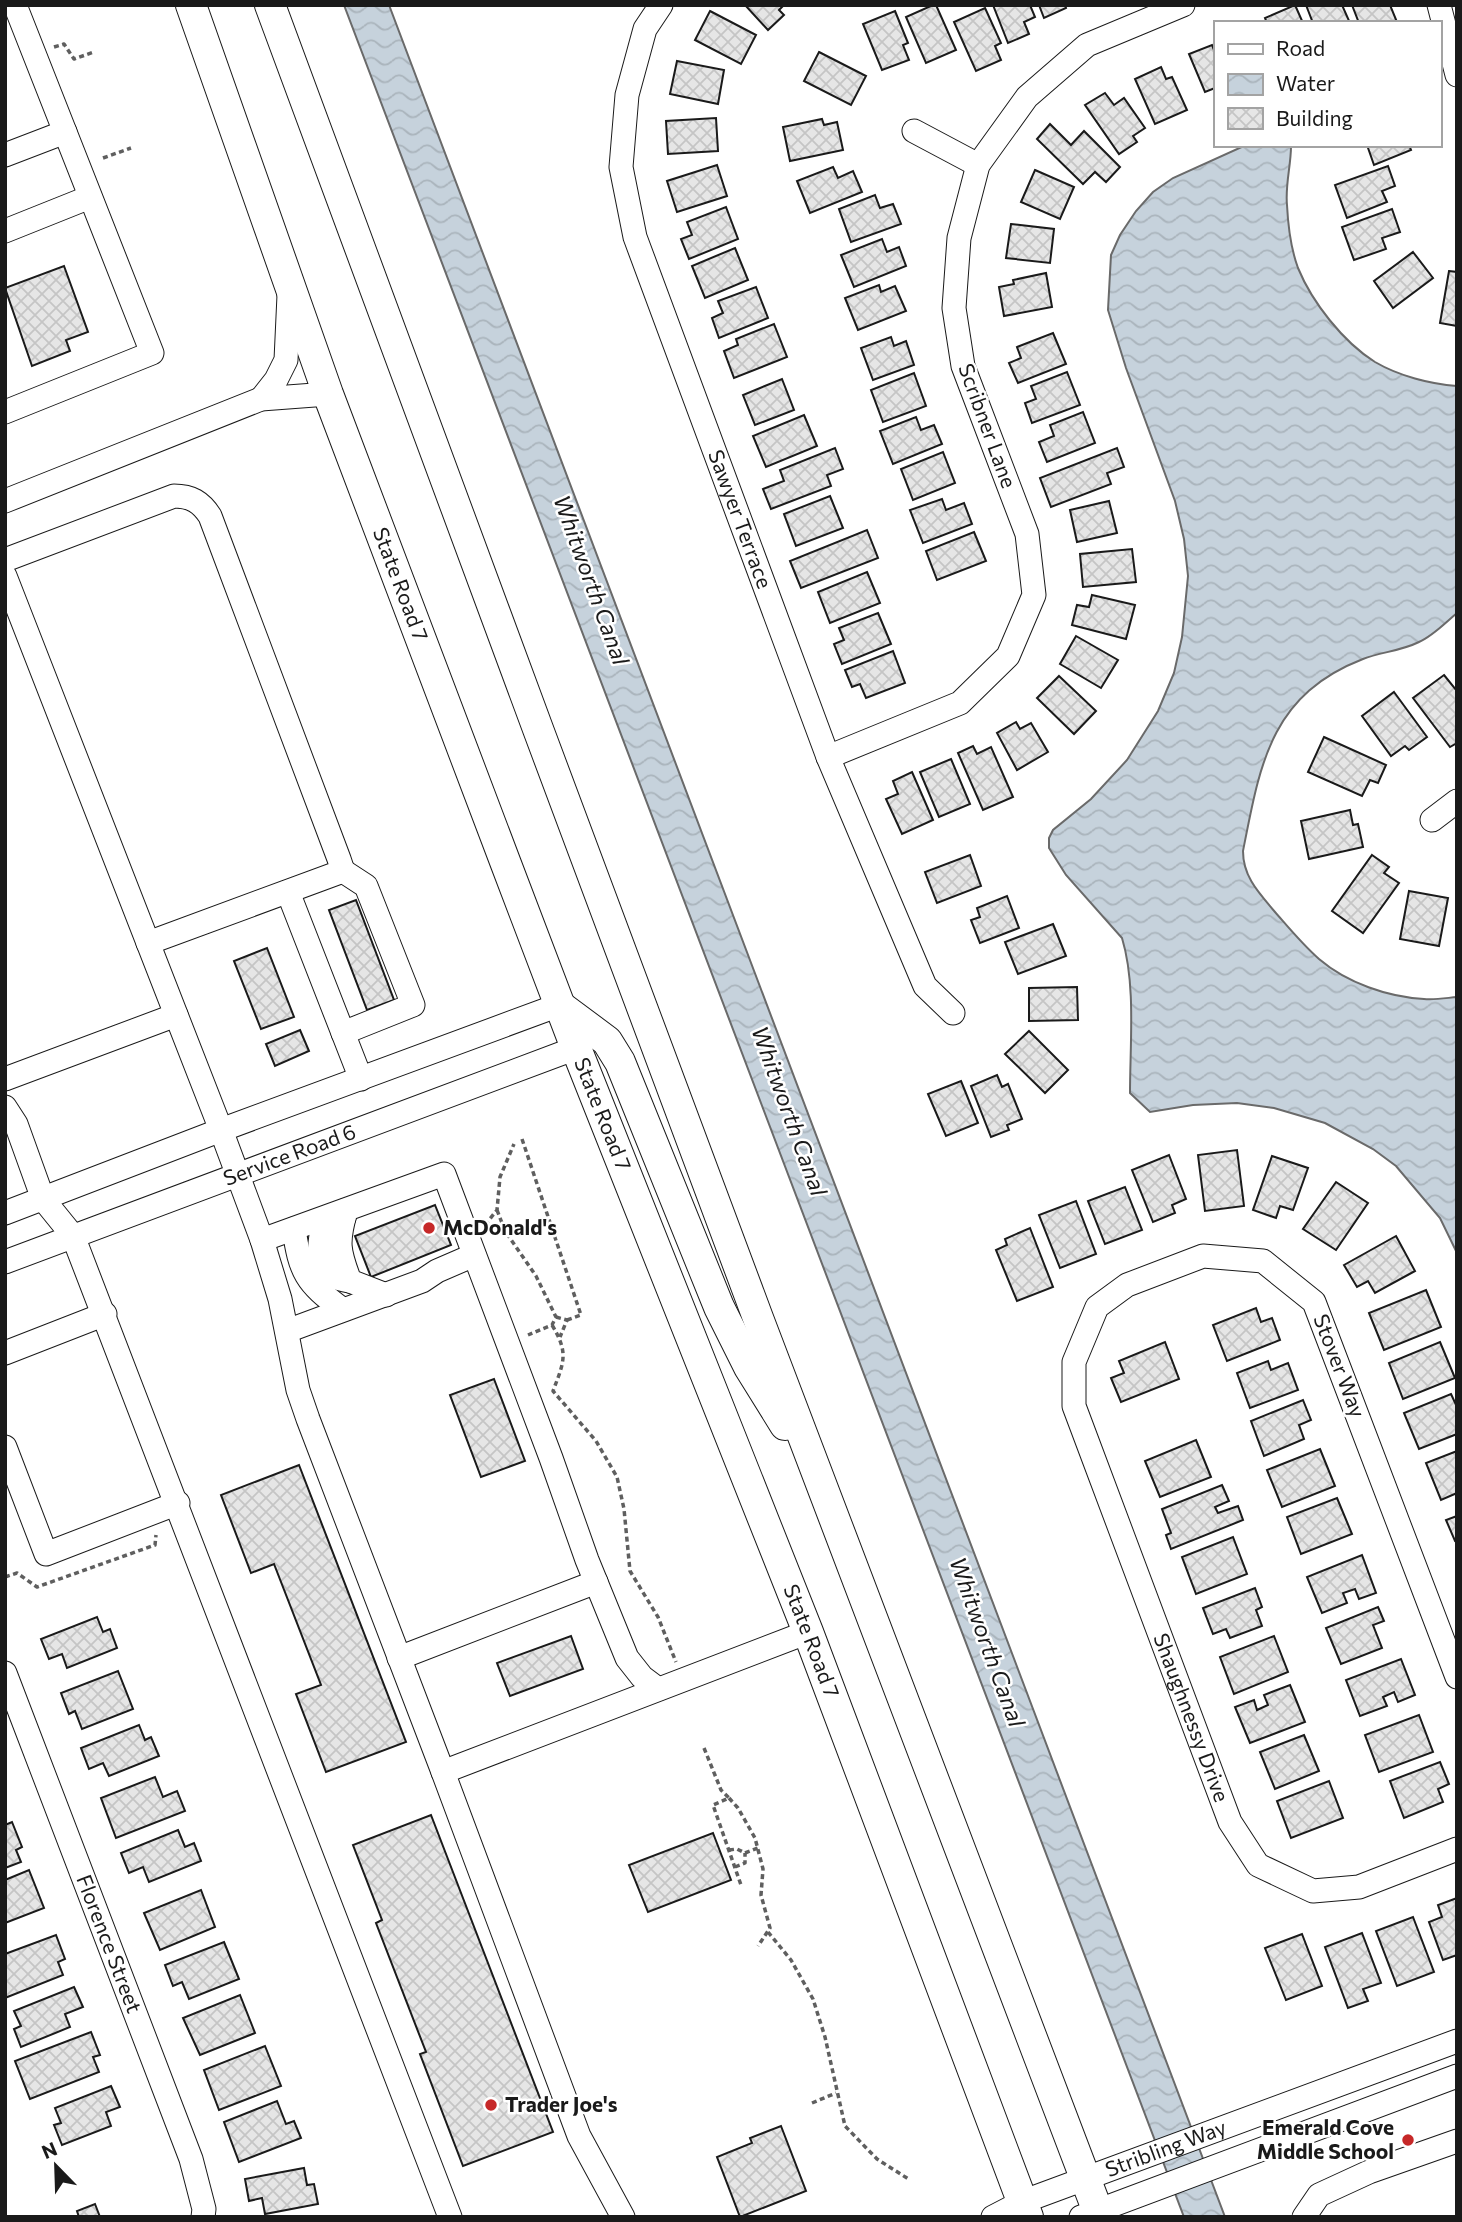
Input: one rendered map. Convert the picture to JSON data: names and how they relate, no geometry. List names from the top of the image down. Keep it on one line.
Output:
{"streets":{"main road":["State Road 7"],"street":["Scribner Lane","Sawyer Terrace","Service Road 6","Stover Way","Shaughnessy Drive","Florence Street","Stribling Way"]},"crossings":[["Scribner Lane","Sawyer Terrace"],["State Road 7","Service Road 6"],["State Road 7","Stribling Way"],["Stover Way","Shaughnessy Drive"]],"water":["Whitworth Canal"],"places":["McDonald's","Trader Joe's","Emerald Cove Middle School"],"legend":["Road","Water","Building"],"north":"top left"}
